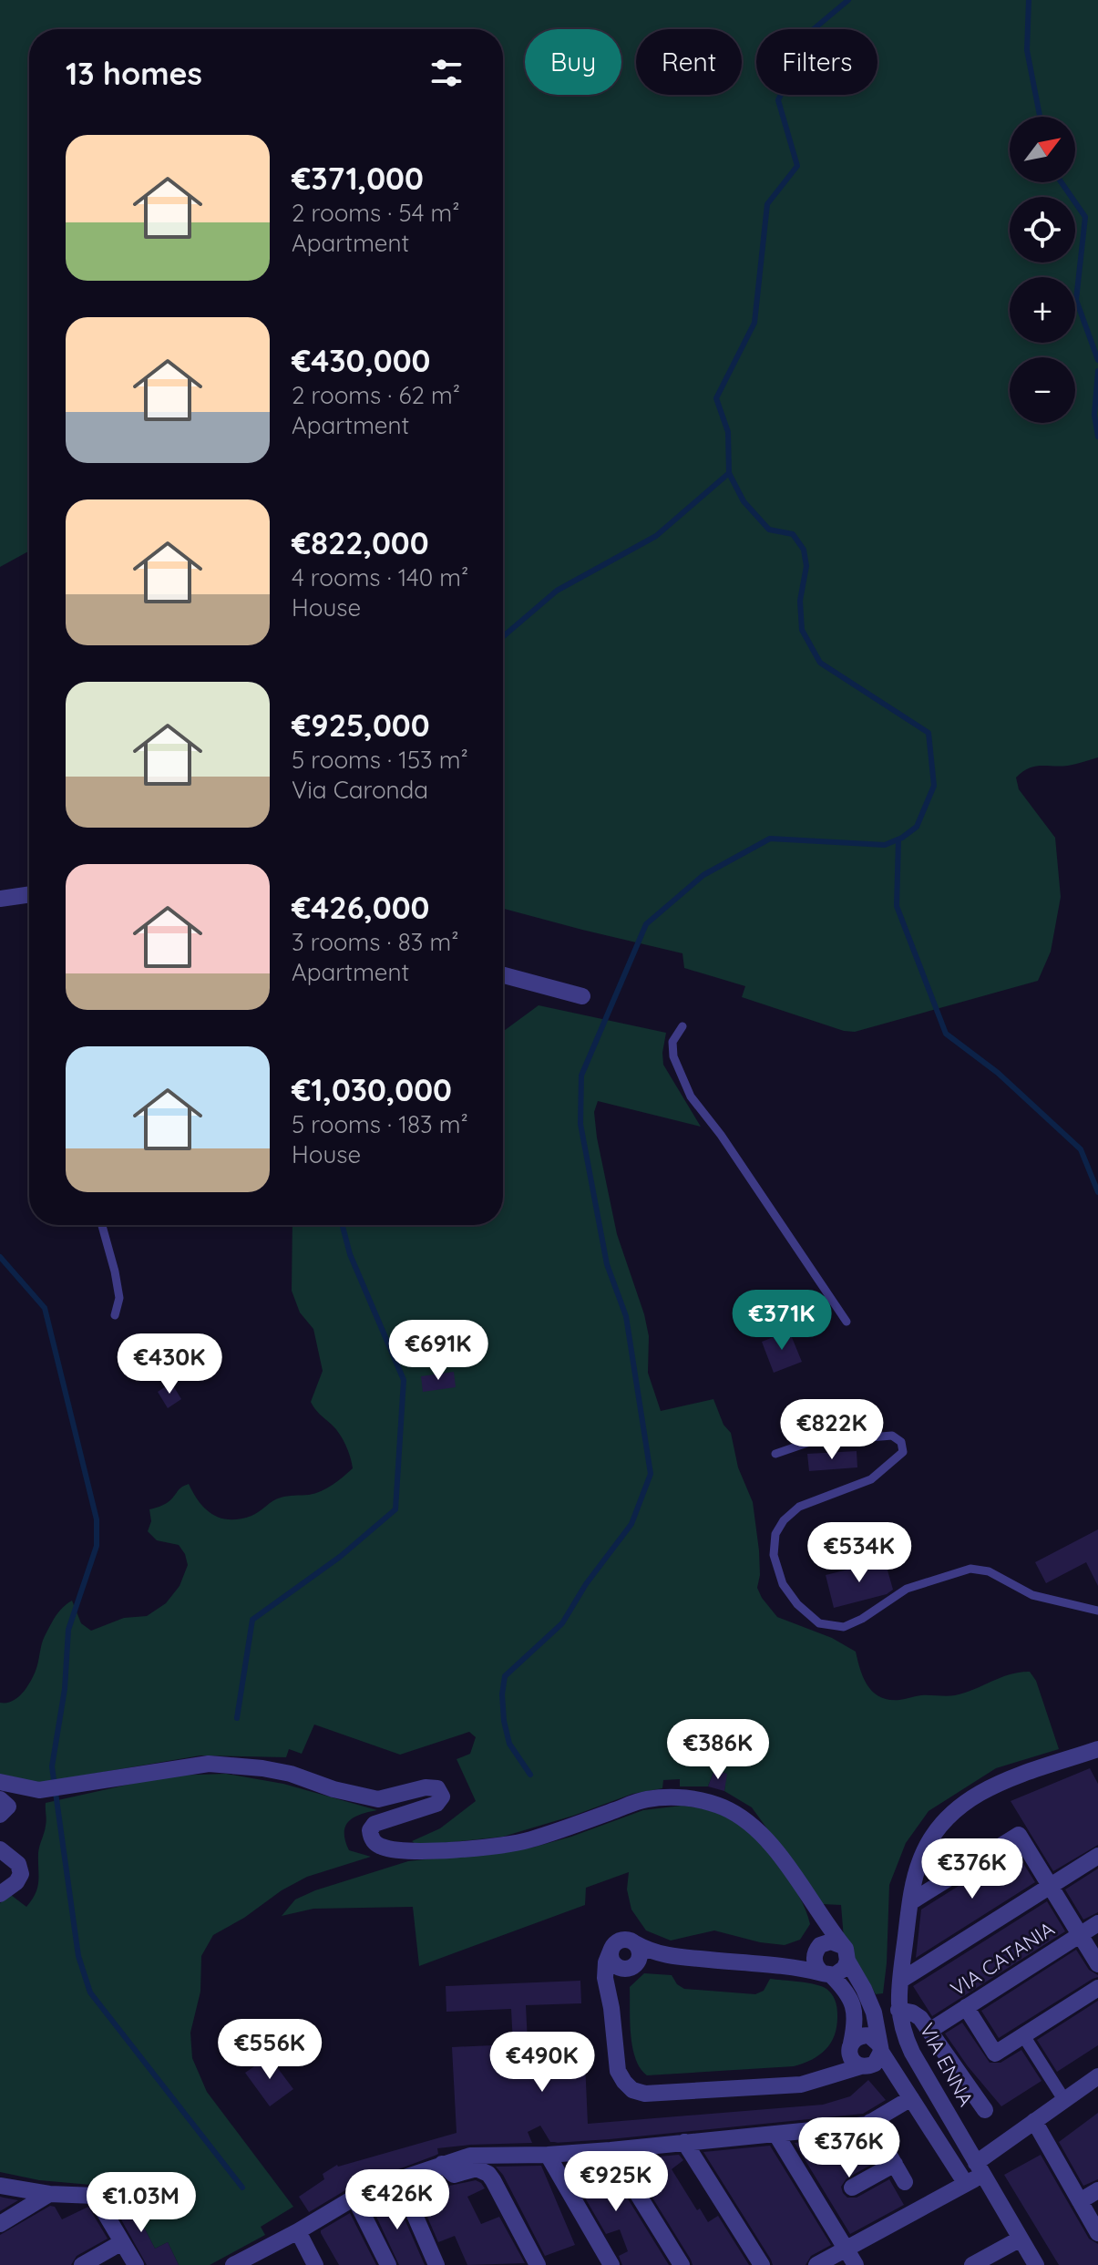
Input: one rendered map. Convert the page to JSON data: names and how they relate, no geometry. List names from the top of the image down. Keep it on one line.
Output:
{"streets":{"street":["VIA CATANIA","VIA ENNA"]},"north":"top right","page":{"chip":["Buy","Rent","Filters"],"heading":"13 homes","map_buttons":["+","−"],"list":[{"name":"€371,000","note":"2 rooms · 54 m² · Apartment"},{"name":"€430,000","note":"2 rooms · 62 m² · Apartment"},{"name":"€822,000","note":"4 rooms · 140 m² · House"},{"name":"€925,000","note":"5 rooms · 153 m² · Via Caronda"},{"name":"€426,000","note":"3 rooms · 83 m² · Apartment"},{"name":"€1,030,000","note":"5 rooms · 183 m² · House"}],"price":["€371K","€691K","€430K","€822K","€534K","€386K","€376K","€556K","€490K","€376K","€925K","€426K","€1.03M"]}}
